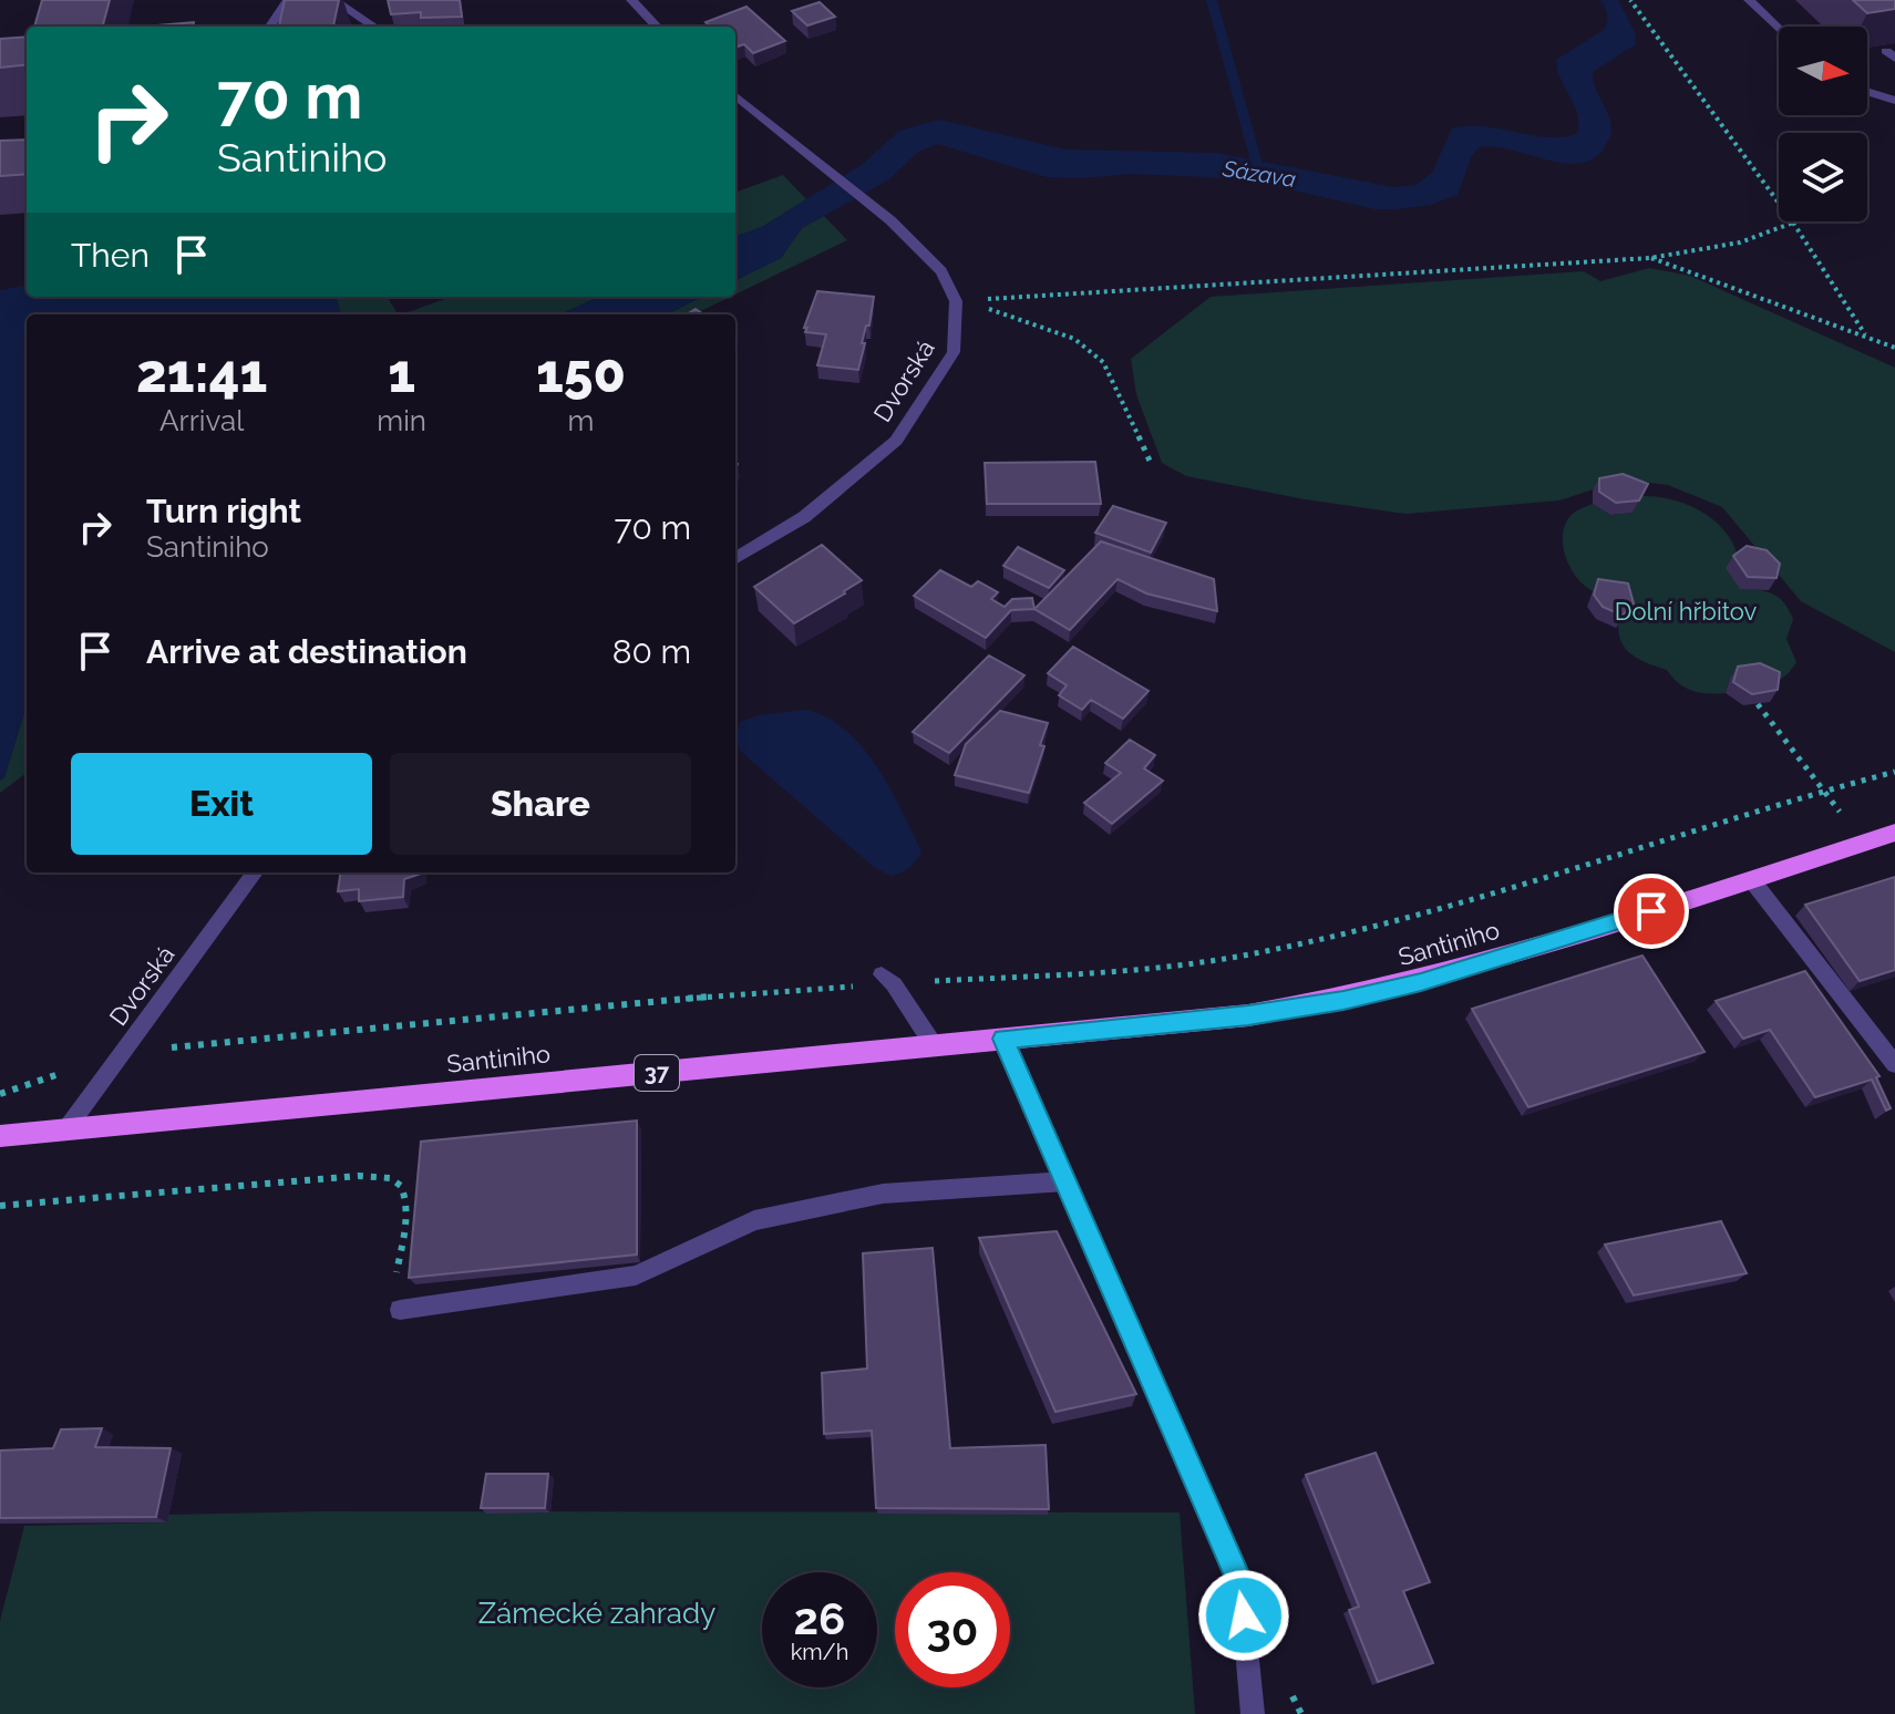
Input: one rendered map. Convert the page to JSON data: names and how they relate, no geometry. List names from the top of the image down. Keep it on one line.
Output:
{"streets":{"main road":["Santiniho","37"],"street":["Dvorská"]},"crossings":[["Dvorská","Santiniho"]],"water":["Sázava"],"parks":["Dolní hřbitov","Zámecké zahrady"],"north":"right","page":{"turn":["70 m","Santiniho"],"then":"Then","eta":["21:41","Arrival","1","min","150","m"],"list":[{"name":"Turn right","note":"Santiniho","value":"70 m"},{"name":"Arrive at destination","value":"80 m"}],"buttons":["Exit","Share"],"speed":"26 km/h","limit":"30"}}
